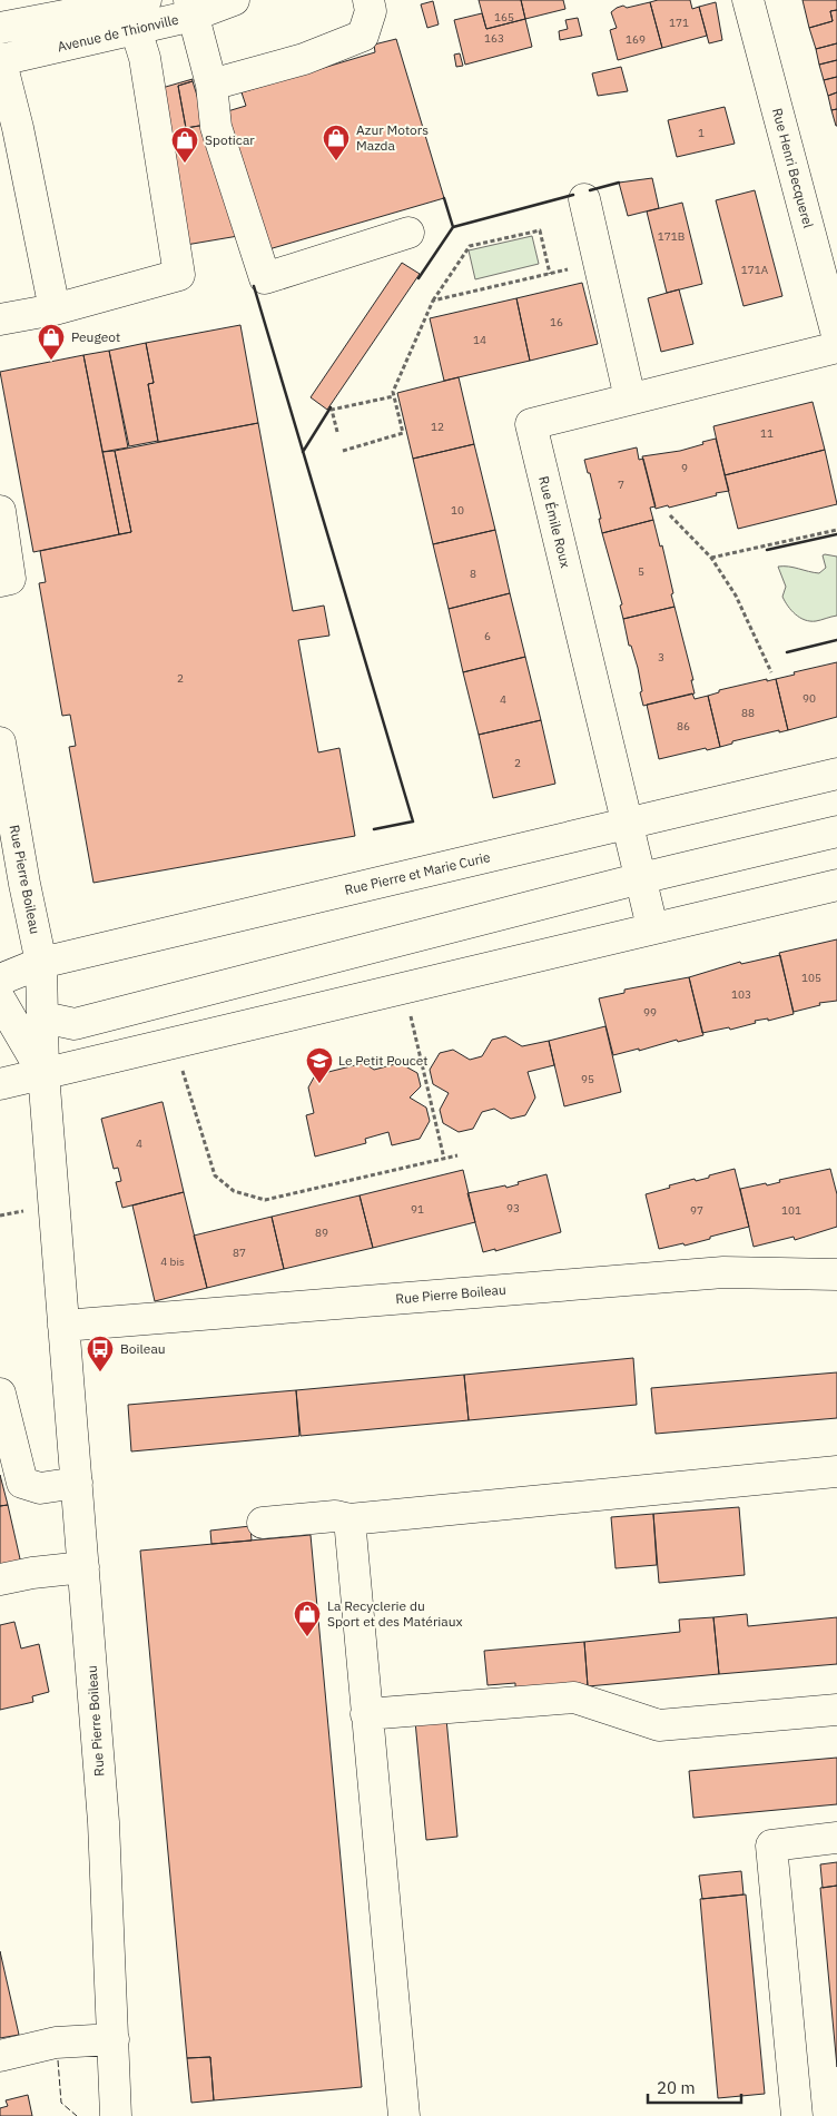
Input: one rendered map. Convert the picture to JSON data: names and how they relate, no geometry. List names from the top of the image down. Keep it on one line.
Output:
{"streets":{"street":["Avenue de Thionville","Rue Henri Becquerel","Rue Émile Roux","Rue Pierre et Marie Curie","Rue Pierre Boileau"]},"crossings":[["Rue Émile Roux","Rue Pierre et Marie Curie"],["Rue Pierre et Marie Curie","Rue Pierre Boileau"]],"places":{"shop":["Azur Motors Mazda","Spoticar","Peugeot","La Recyclerie du Sport et des Matériaux"],"school or university":["Le Petit Poucet"],"bus stop":["Boileau"]},"house_numbers":["165","171","163","169","1","171B","171A","16","14","12","11","9","7","10","5","8","6","3","2","90","4","88","86","2","105","103","99","95","4","93","91","97","101","89","87","4 bis"],"scale_bar":"20 m"}
